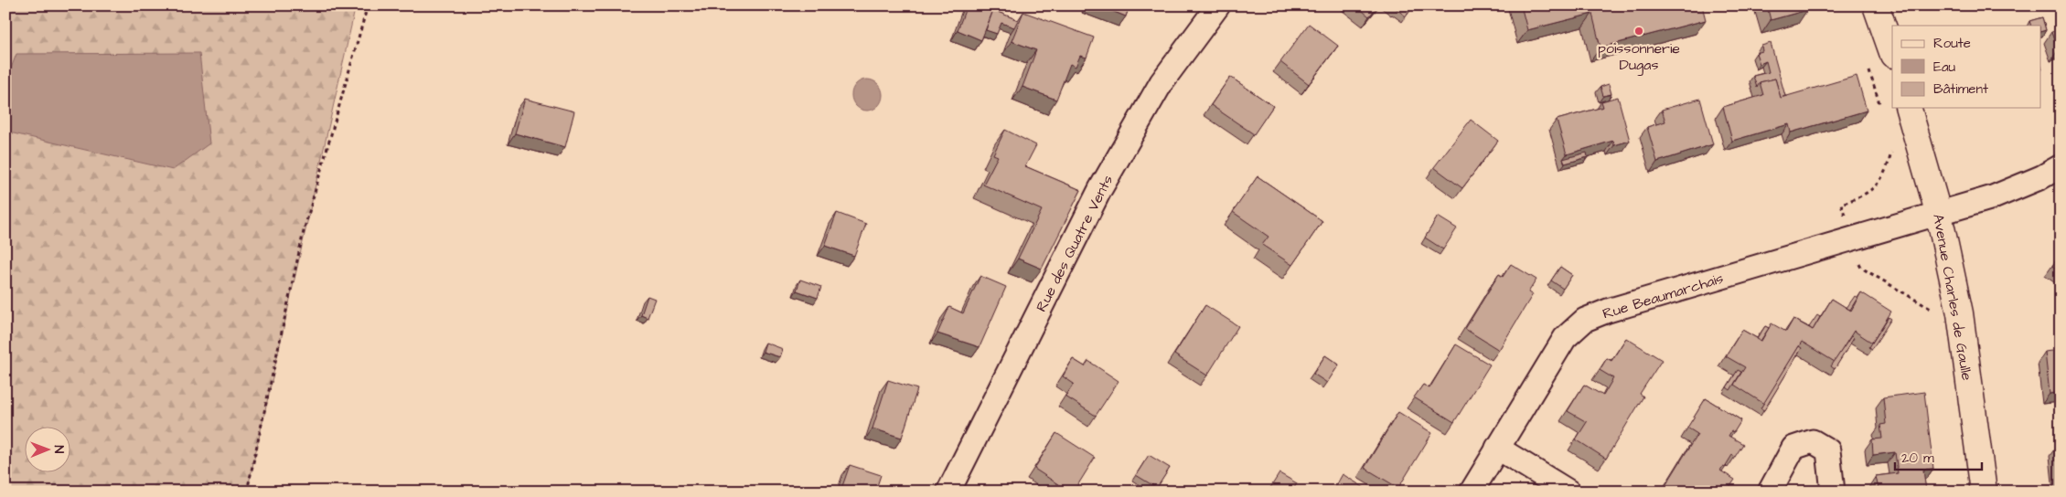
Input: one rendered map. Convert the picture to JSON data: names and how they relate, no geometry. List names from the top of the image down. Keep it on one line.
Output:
{"streets":{"street":["Rue des Quatre Vents","Rue Beaumarchais","Avenue Charles de Gaulle"]},"crossings":[["Rue Beaumarchais","Avenue Charles de Gaulle"]],"places":["poissonnerie Dugas"],"legend":["Route","Eau","Bâtiment"],"scale_bar":"20 m","north":"right"}
